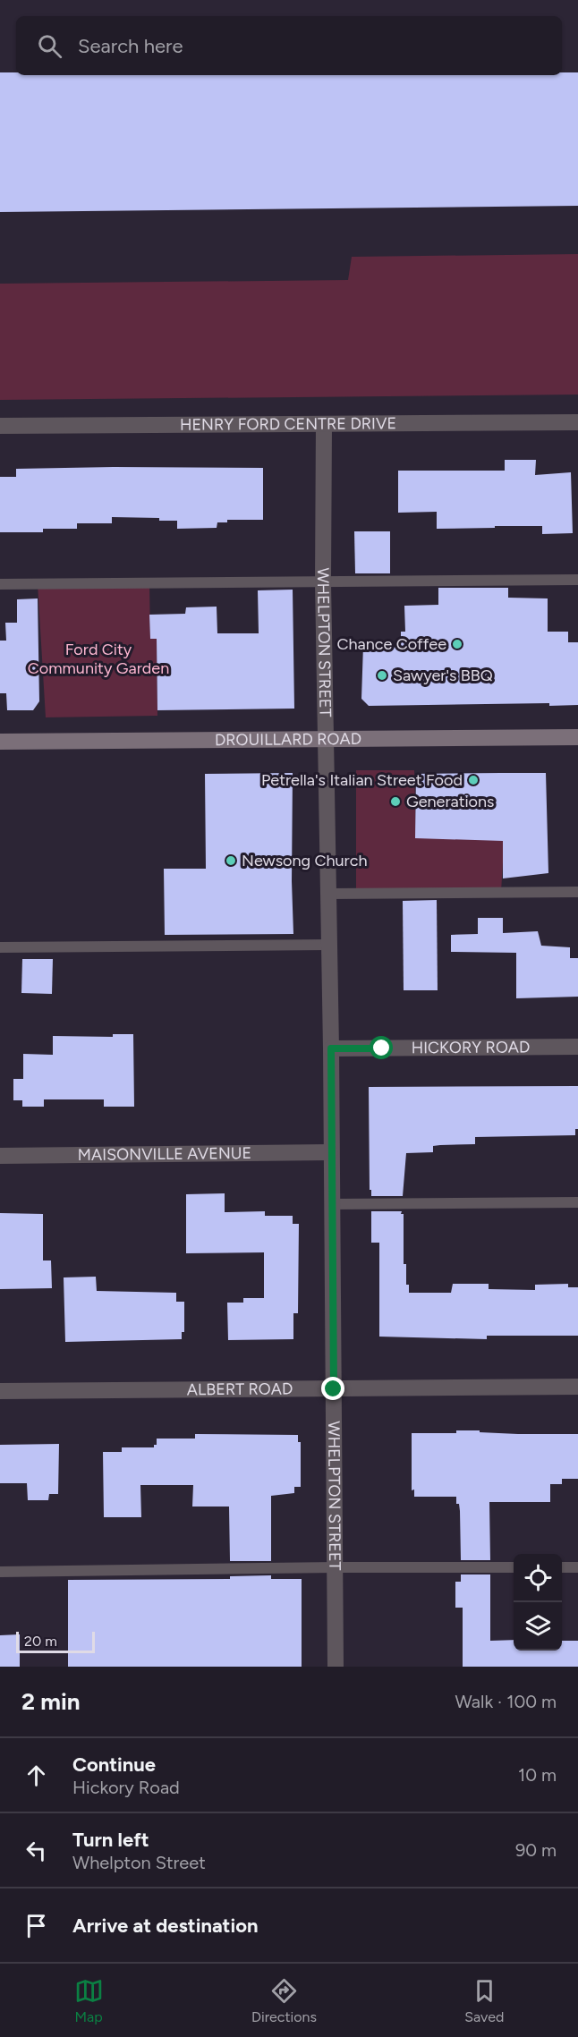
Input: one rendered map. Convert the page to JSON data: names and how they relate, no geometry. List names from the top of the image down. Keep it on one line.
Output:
{"streets":{"street":["HENRY FORD CENTRE DRIVE","WHELPTON STREET","DROUILLARD ROAD","HICKORY ROAD","MAISONVILLE AVENUE","ALBERT ROAD"]},"crossings":[["HENRY FORD CENTRE DRIVE","WHELPTON STREET"],["WHELPTON STREET","DROUILLARD ROAD"],["WHELPTON STREET","HICKORY ROAD"],["WHELPTON STREET","MAISONVILLE AVENUE"],["WHELPTON STREET","ALBERT ROAD"]],"parks":["Ford City Community Garden"],"places":["Chance Coffee","Sawyer's BBQ","Petrella's Italian Street Food","Generations","Newsong Church"],"scale_bar":"20 m","page":{"search":"Search here","scale":"20 m","heading":["2 min","Walk · 100 m"],"list":[["Continue","Hickory Road","10 m"],["Turn left","Whelpton Street","90 m"],"Arrive at destination"],"nav":["Map","Directions","Saved"]}}
